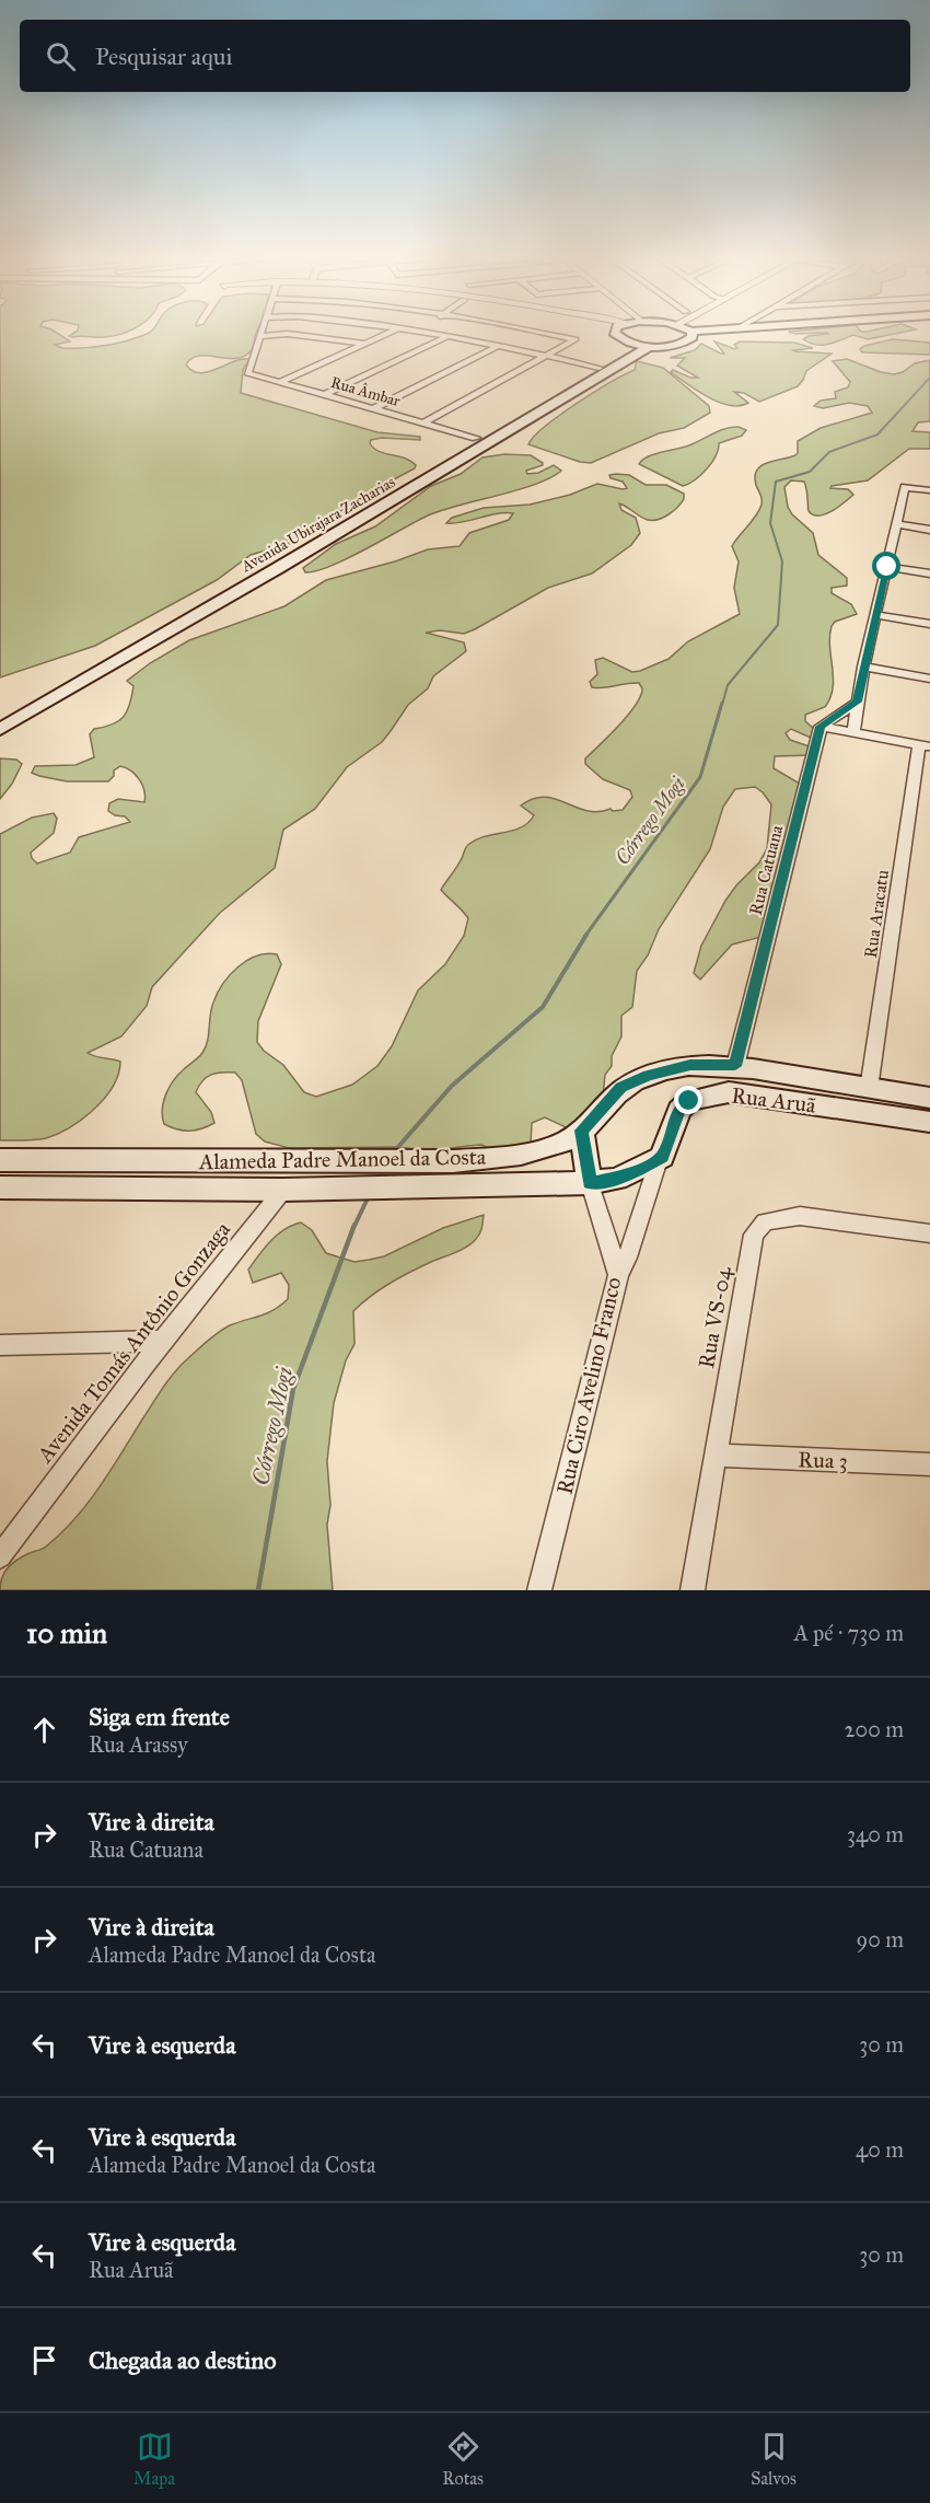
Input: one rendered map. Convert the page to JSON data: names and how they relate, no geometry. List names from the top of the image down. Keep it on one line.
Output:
{"streets":{"main road":["Avenida Ubirajara Zacharias","Rua Aruã","Alameda Padre Manoel da Costa"],"street":["Rua Âmbar","Rua Catuana","Rua Aracatu","Rua VS-04","Avenida Tomás Antônio Gonzaga","Rua Ciro Avelino Franco","Rua 3"]},"crossings":[["Rua Âmbar","Avenida Ubirajara Zacharias"],["Rua Catuana","Rua Aruã"],["Rua Catuana","Alameda Padre Manoel da Costa"],["Rua Aracatu","Rua Aruã"],["Rua Aruã","Alameda Padre Manoel da Costa"],["Rua Aruã","Rua Ciro Avelino Franco"],["Alameda Padre Manoel da Costa","Avenida Tomás Antônio Gonzaga"],["Alameda Padre Manoel da Costa","Rua Ciro Avelino Franco"],["Rua VS-04","Rua 3"]],"water":["Córrego Mogi"],"page":{"search":"Pesquisar aqui","heading":["10 min","A pé · 730 m"],"list":[["Siga em frente","Rua Arassy","200 m"],["Vire à direita","Rua Catuana","340 m"],["Vire à direita","Alameda Padre Manoel da Costa","90 m"],["Vire à esquerda","30 m"],["Vire à esquerda","Alameda Padre Manoel da Costa","40 m"],["Vire à esquerda","Rua Aruã","30 m"],"Chegada ao destino"],"nav":["Mapa","Rotas","Salvos"]}}
